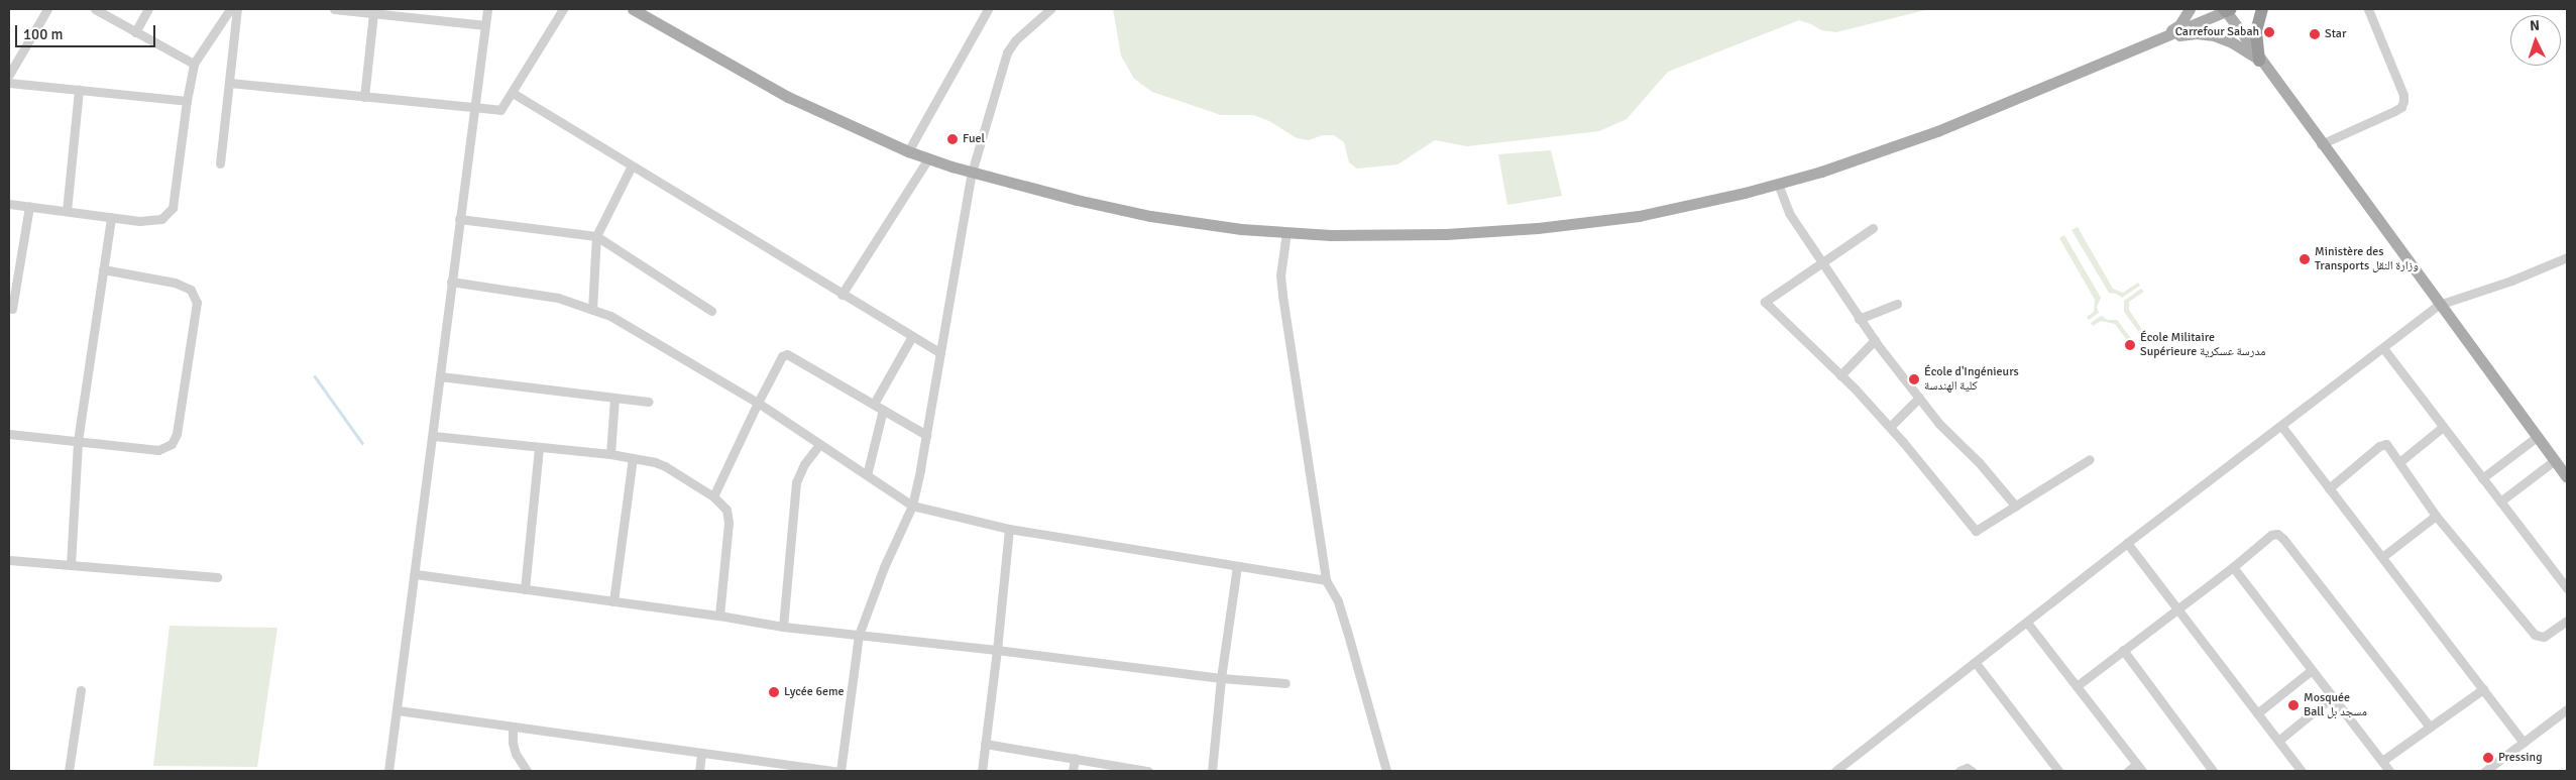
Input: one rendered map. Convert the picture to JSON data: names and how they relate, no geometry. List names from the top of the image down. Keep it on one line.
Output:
{"places":["Carrefour Sabah","Star","Fuel","Ministère des Transports وزارة النقل","École Militaire Supérieure مدرسة عسكرية","École d'Ingénieurs كلية الهندسة","Lycée 6eme","Mosquée Ball مسجد بل","Pressing"],"scale_bar":"100 m","north":"top"}
